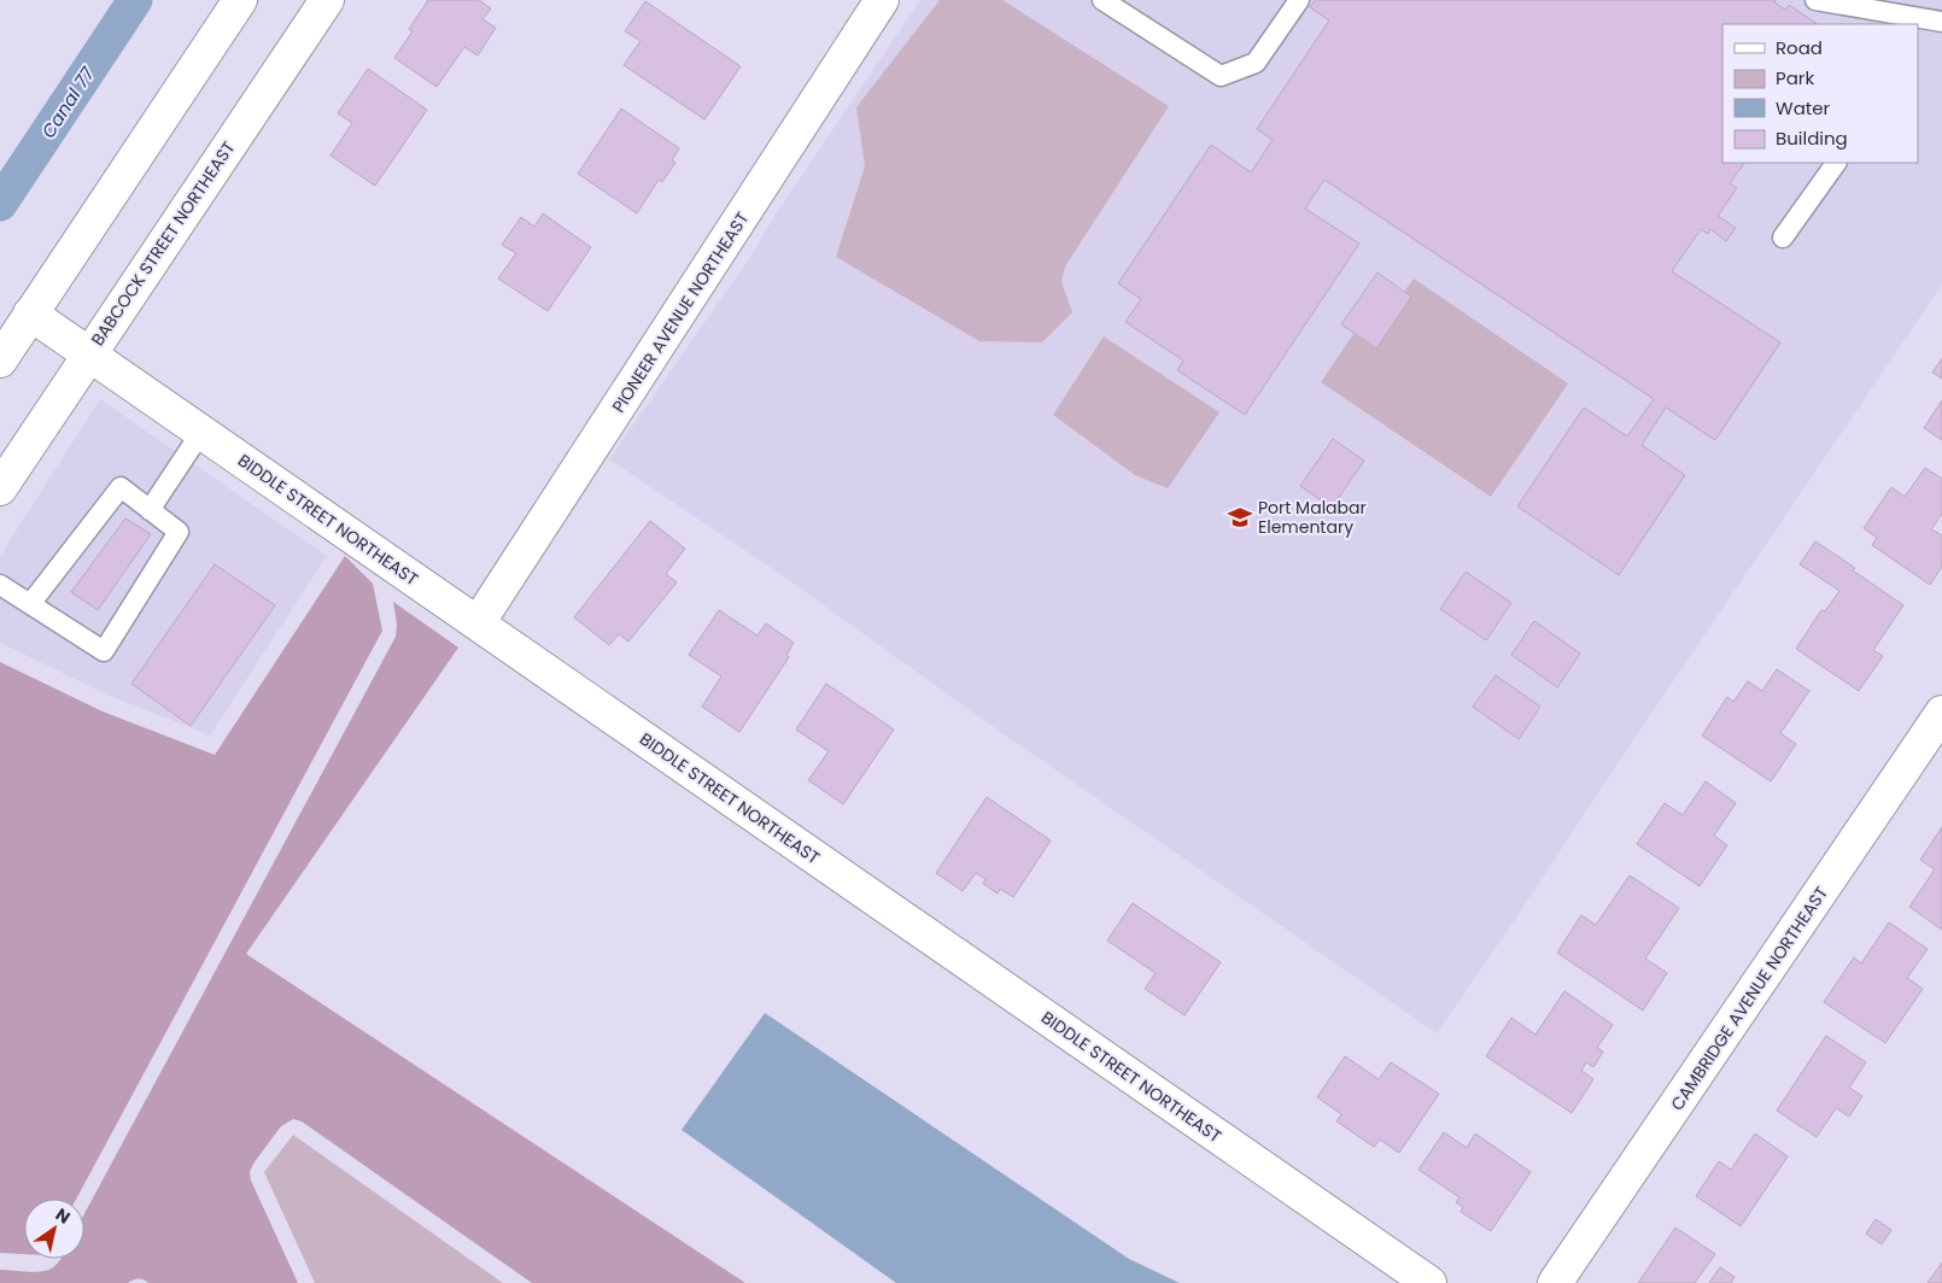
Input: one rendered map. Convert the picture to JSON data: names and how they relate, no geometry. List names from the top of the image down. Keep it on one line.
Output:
{"streets":{"street":["BABCOCK STREET NORTHEAST","PIONEER AVENUE NORTHEAST","BIDDLE STREET NORTHEAST","CAMBRIDGE AVENUE NORTHEAST"]},"crossings":[["BABCOCK STREET NORTHEAST","BIDDLE STREET NORTHEAST"],["PIONEER AVENUE NORTHEAST","BIDDLE STREET NORTHEAST"]],"water":["Canal 77"],"places":{"school or university":["Port Malabar Elementary"]},"legend":["Road","Park","Water","Building"],"north":"top right"}
